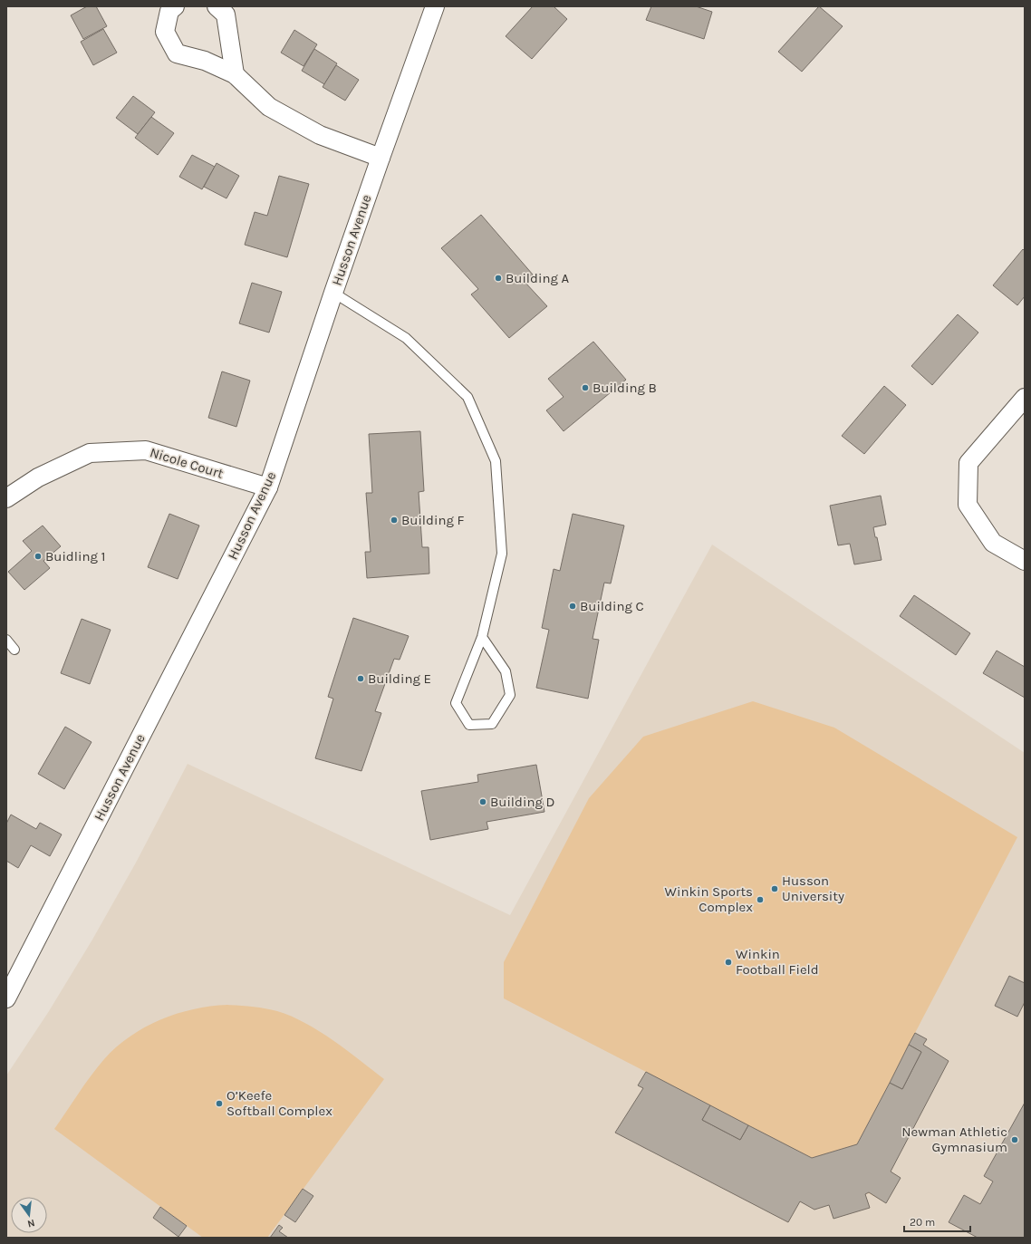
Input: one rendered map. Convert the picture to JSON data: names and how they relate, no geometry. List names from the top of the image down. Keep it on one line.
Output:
{"streets":{"street":["Husson Avenue","Nicole Court"]},"crossings":[["Husson Avenue","Nicole Court"]],"places":["Building A","Building B","Building F","Buidling 1","Building C","Building E","Building D","Husson University","Winkin Sports Complex","Winkin Football Field","O’Keefe Softball Complex","Newman Athletic Gymnasium"],"scale_bar":"20 m","north":"bottom"}
